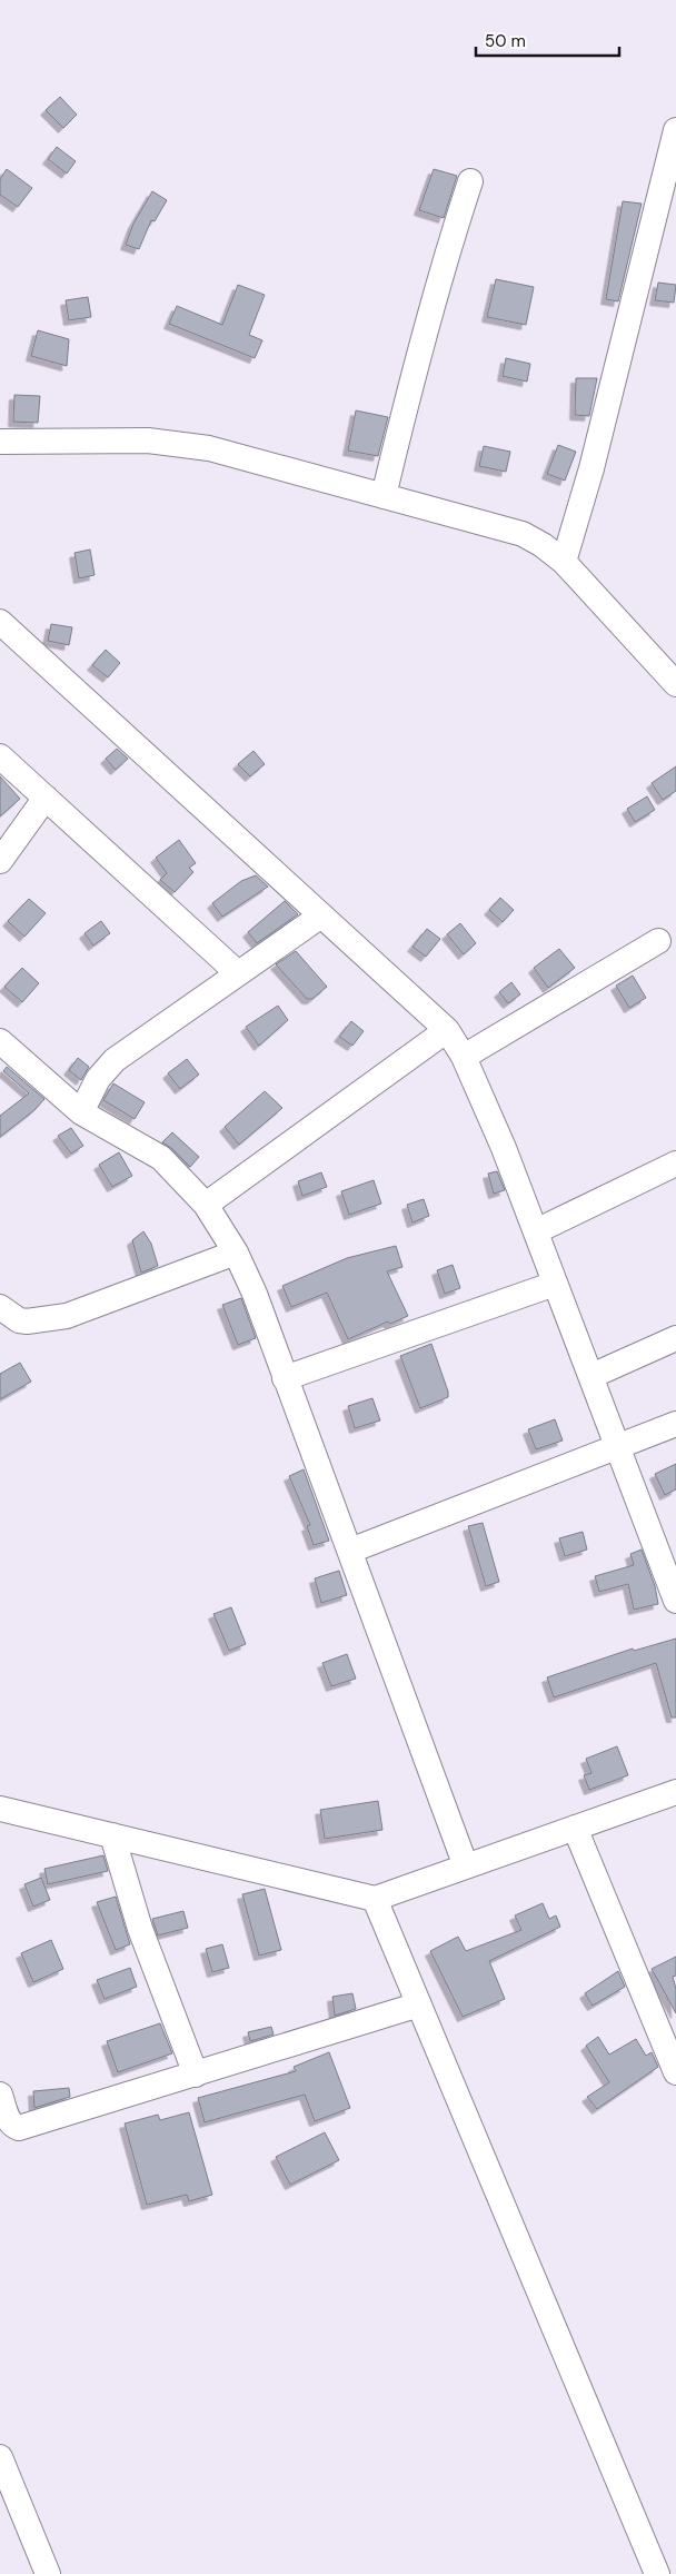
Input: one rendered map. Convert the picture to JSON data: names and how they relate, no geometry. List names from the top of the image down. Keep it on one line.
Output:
{"scale_bar":"50 m"}
